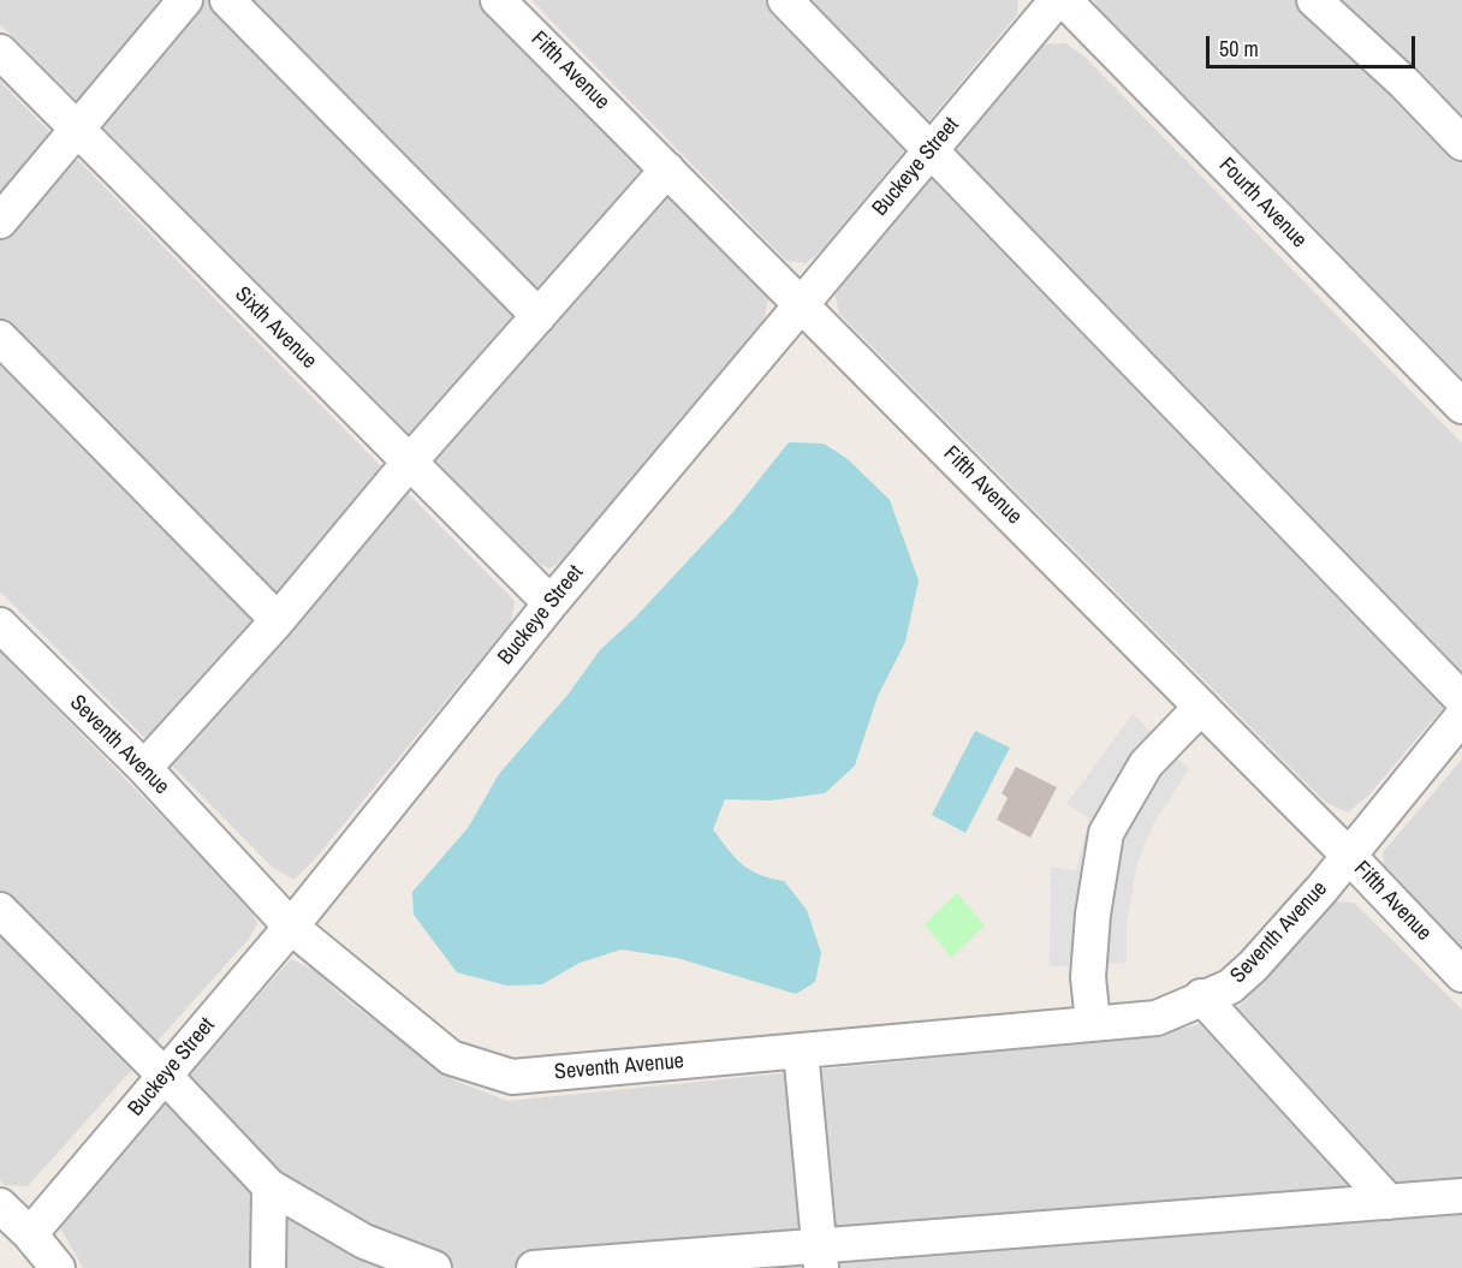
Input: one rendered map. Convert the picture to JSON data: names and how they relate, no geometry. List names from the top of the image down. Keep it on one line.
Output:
{"streets":{"street":["Fifth Avenue","Buckeye Street","Fourth Avenue","Sixth Avenue","Seventh Avenue"]},"crossings":[["Fifth Avenue","Buckeye Street"],["Fifth Avenue","Seventh Avenue"],["Buckeye Street","Sixth Avenue"],["Buckeye Street","Seventh Avenue"]],"scale_bar":"50 m"}
